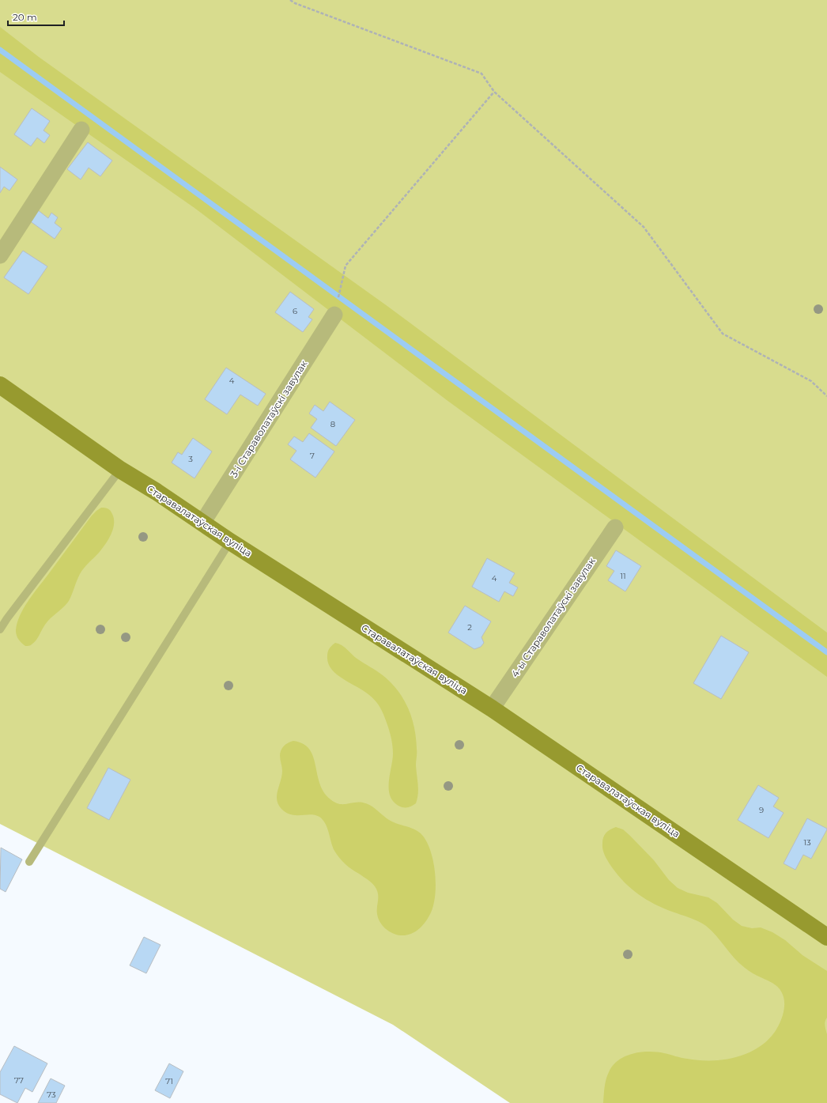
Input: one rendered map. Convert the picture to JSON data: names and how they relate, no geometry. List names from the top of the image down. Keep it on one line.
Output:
{"streets":{"street":["3-і Стараволатаўскі завулак","Старавалатаўская вуліца","4-ы Стараволатаўскі завулак"]},"crossings":[["3-і Стараволатаўскі завулак","Старавалатаўская вуліца"],["Старавалатаўская вуліца","4-ы Стараволатаўскі завулак"]],"house_numbers":["6","4","8","7","3","11","4","2","9","13","77","71","73"],"scale_bar":"20 m"}
